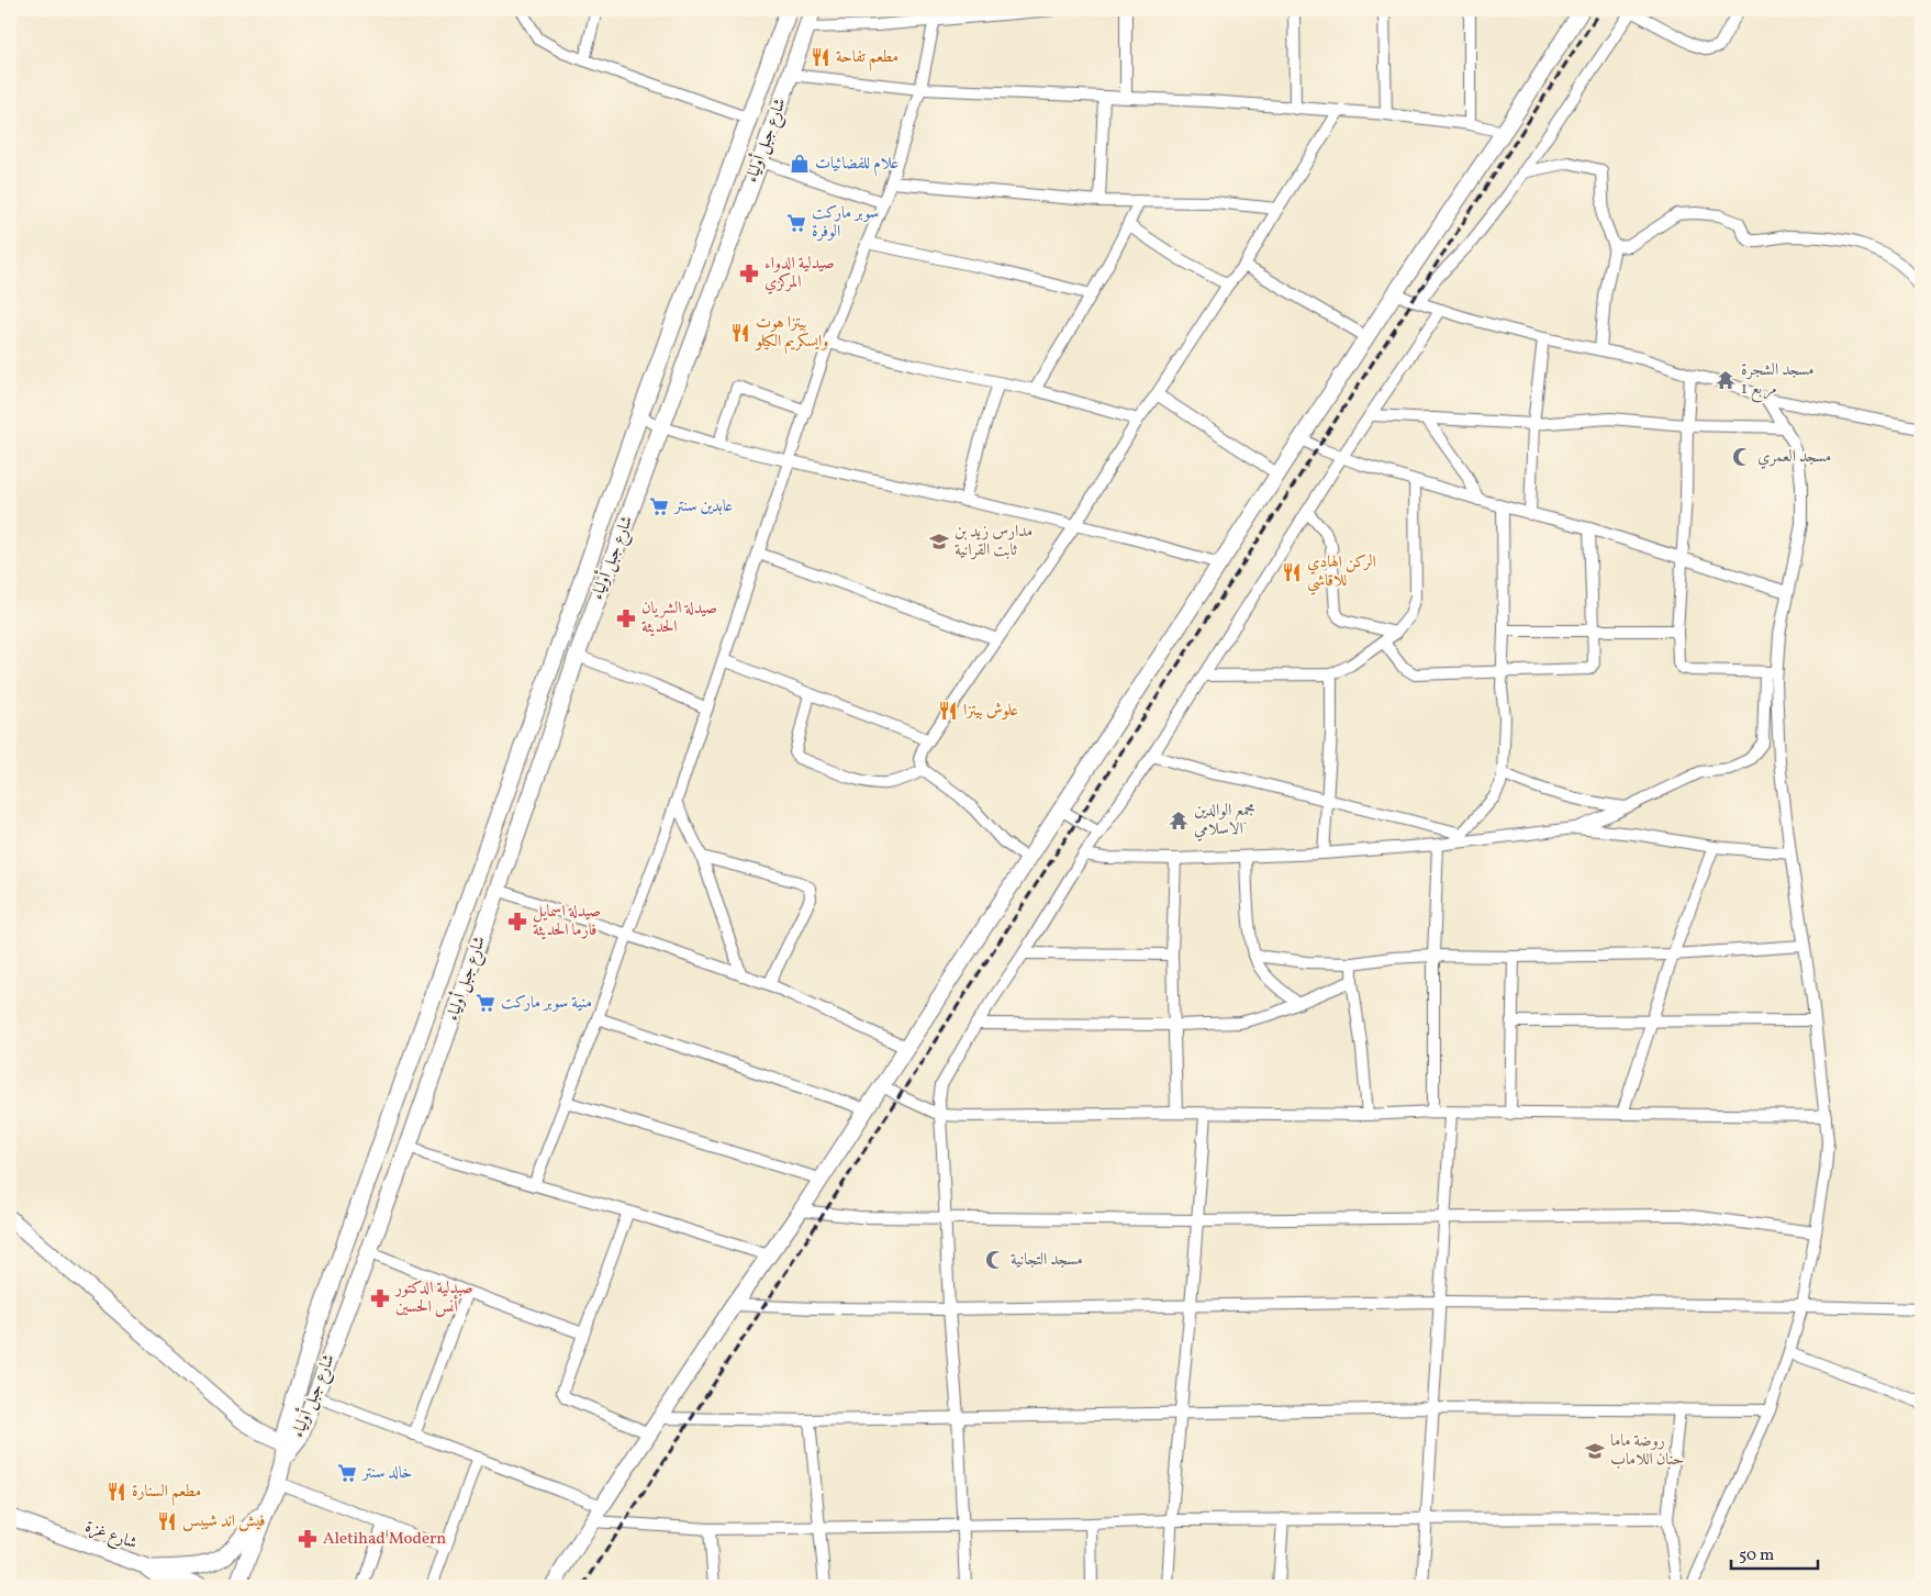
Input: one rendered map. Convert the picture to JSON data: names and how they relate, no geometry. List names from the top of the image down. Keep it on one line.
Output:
{"streets":{"main road":["شارع جبل أولياء"],"street":["شارع غزة"]},"places":{"restaurant":["مطعم تفاحة","بيتزا هوت وايسكريم الكيلو","الركن الهادي للاقاشي","علوش بيتزا","مطعم السنارة","فيش اند شيبس"],"shop":["علام للفضائيات"],"supermarket":["سوبر ماركت الوفرة","عابدين سنتر","منية سوبر ماركت","خالد سنتر"],"pharmacy":["صيدلية الدواء المركزي","صيدلة الشريان الحديثة","صيدلة اسمايل فارما الحديثة","صيدلية الدكتور أنس الحسين","Aletihad Modern"],"temple":["مسجد الشجرة مربع 1","مجمع الوالدين الاسلامي"],"mosque":["مسجد العمري","مسجد التجانية"],"school or university":["مدارس زيد بن ثابت القرانية","روضة ماما حنان اللاماب"]},"scale_bar":"50 m"}
